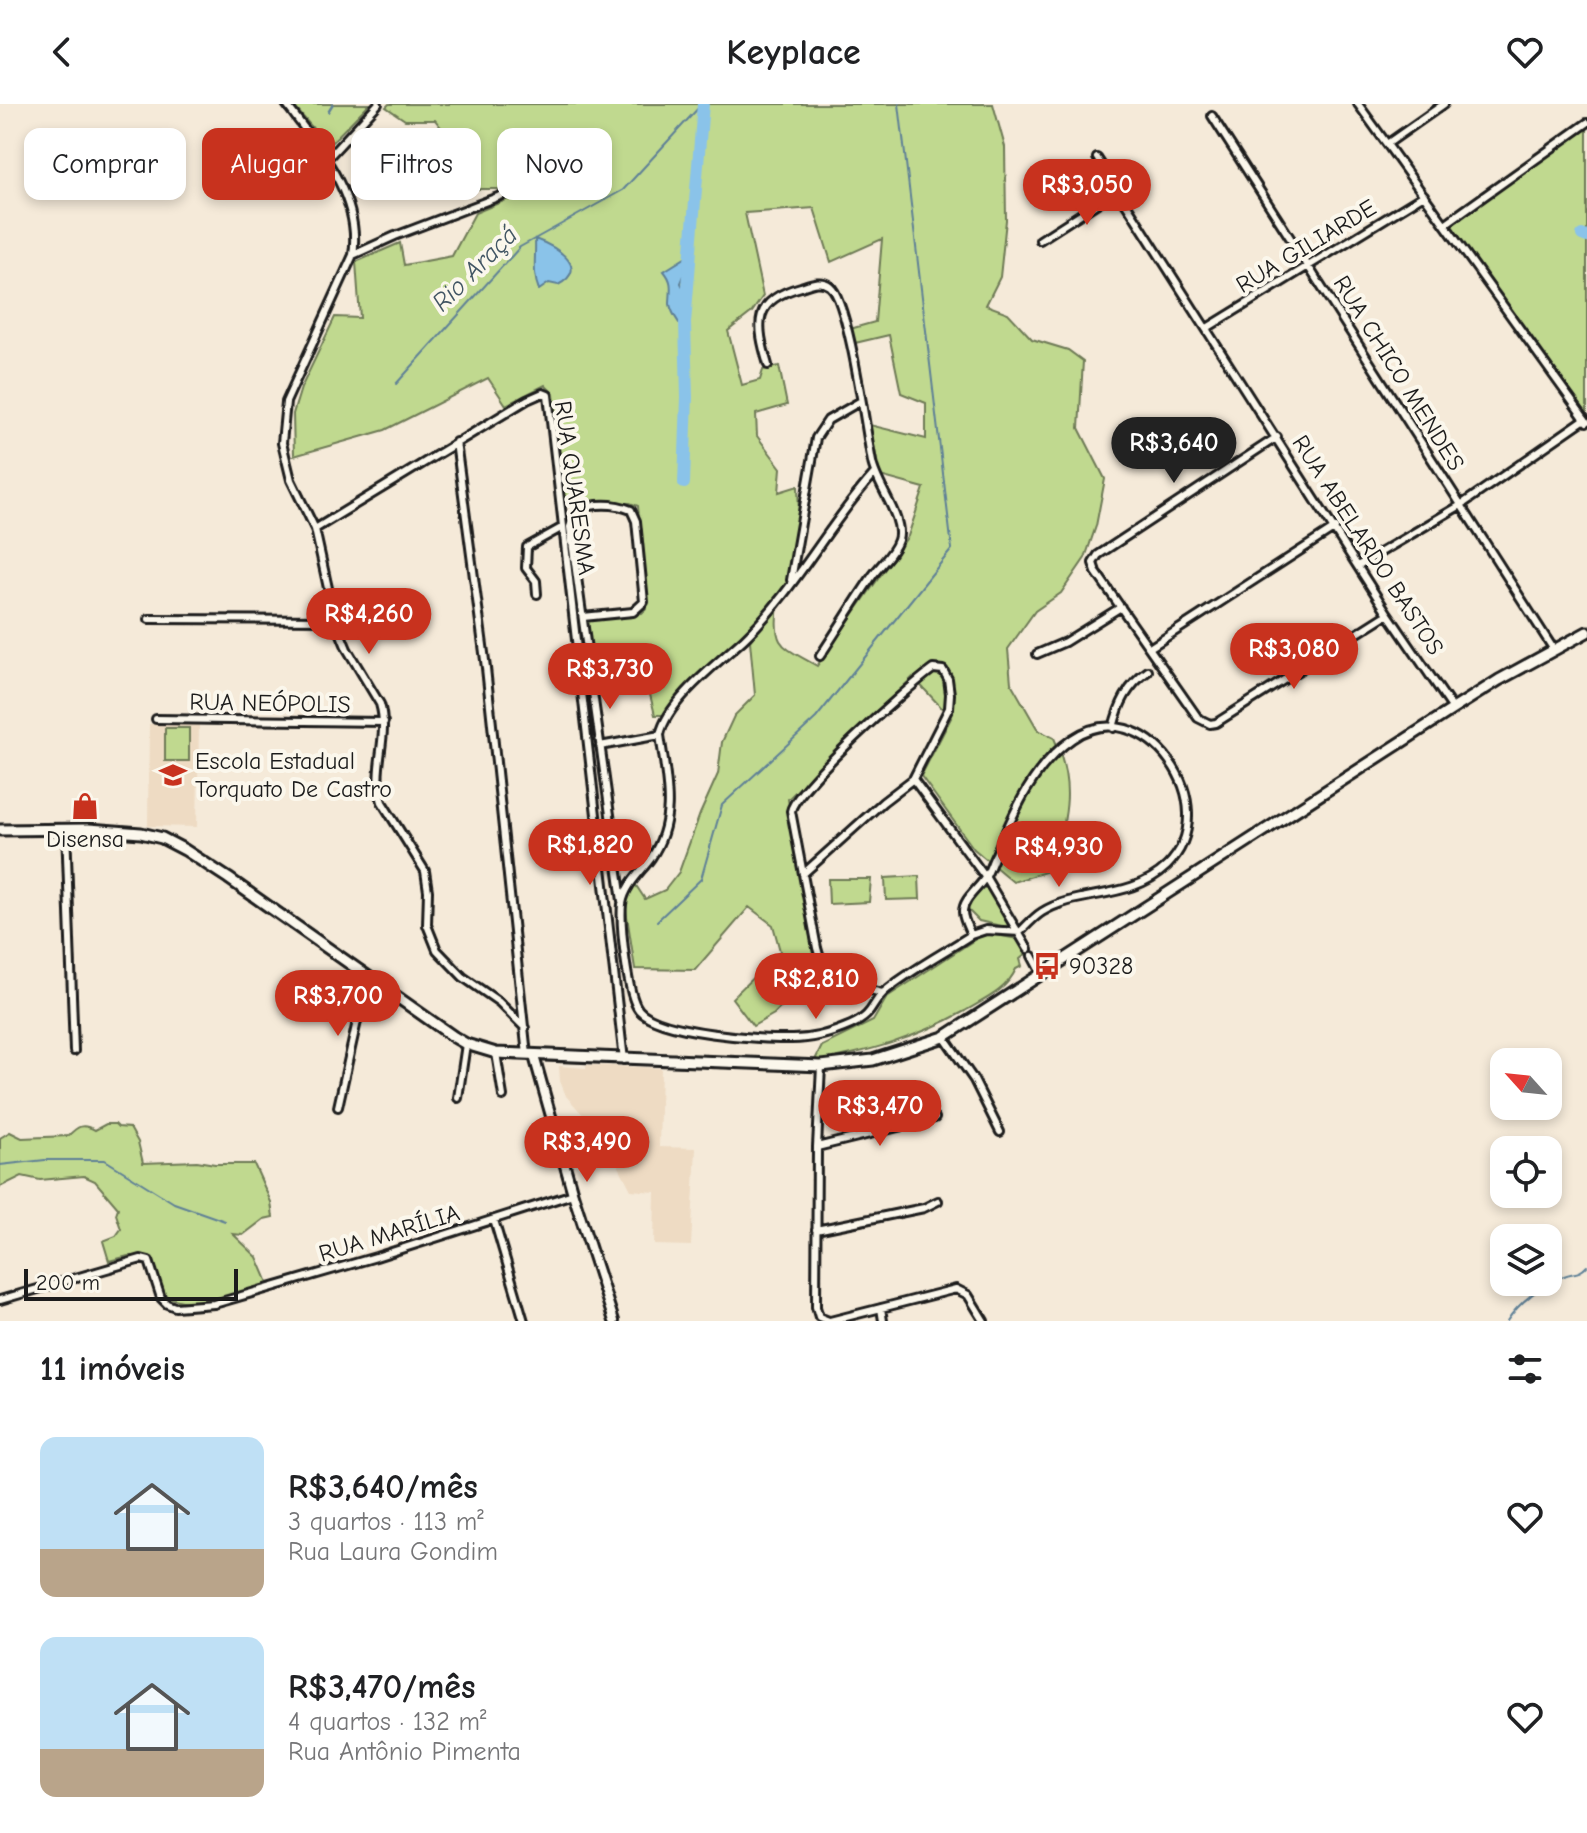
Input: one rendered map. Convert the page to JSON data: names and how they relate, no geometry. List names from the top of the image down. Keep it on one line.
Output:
{"streets":{"street":["RUA GILIARDE","RUA CHICO MENDES","RUA QUARESMA","RUA ABELARDO BASTOS","RUA NEÓPOLIS","RUA MARÍLIA"]},"crossings":[["RUA GILIARDE","RUA CHICO MENDES"],["RUA GILIARDE","RUA ABELARDO BASTOS"]],"water":["Rio Araçá"],"places":{"school or university":["Escola Estadual Torquato De Castro"],"shop":["Disensa"],"bus stop":["90328"]},"scale_bar":"200 m","north":"top left","page":{"header":"Keyplace","chip":["Comprar","Alugar","Filtros","Novo"],"price":["R$3,050","R$3,640","R$4,260","R$3,080","R$3,730","R$1,820","R$4,930","R$2,810","R$3,700","R$3,470","R$3,490"],"scale":"200 m","heading":"11 imóveis","list":[{"name":"R$3,640/mês","note":"3 quartos · 113 m² · Rua Laura Gondim"},{"name":"R$3,470/mês","note":"4 quartos · 132 m² · Rua Antônio Pimenta"}]}}
